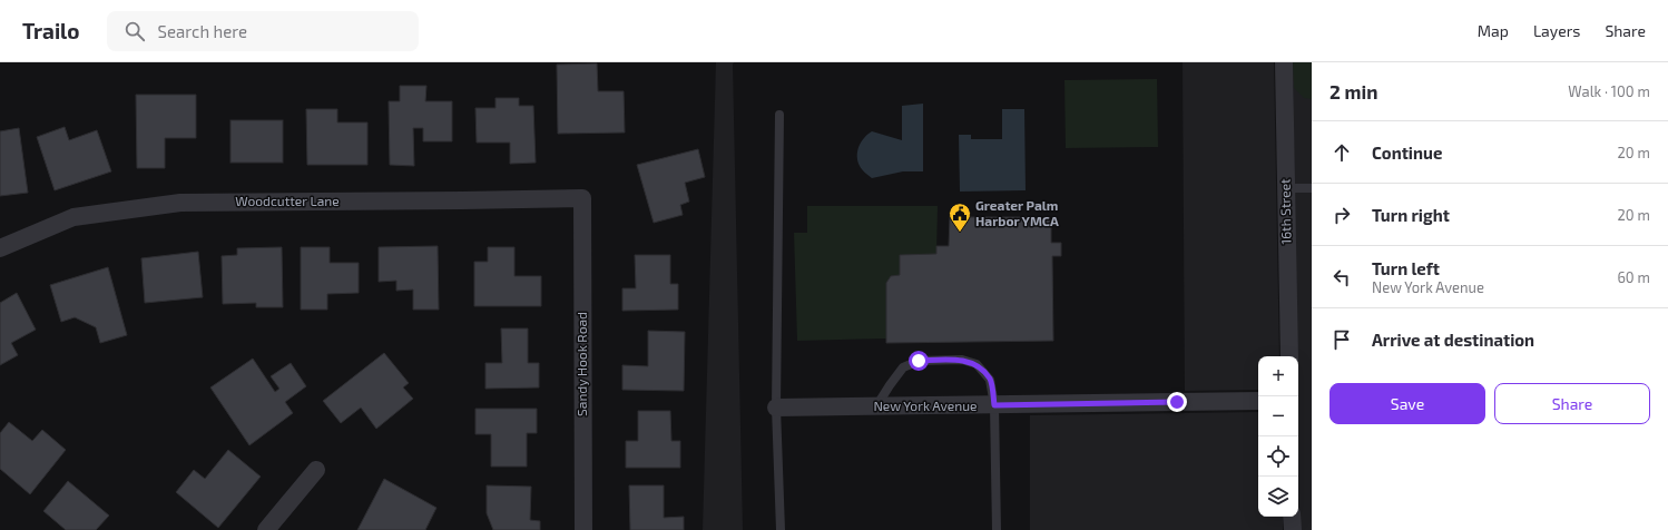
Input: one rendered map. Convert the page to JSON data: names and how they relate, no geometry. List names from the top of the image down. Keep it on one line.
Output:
{"streets":{"street":["Woodcutter Lane","16th Street","Sandy Hook Road","New York Avenue"]},"crossings":[["Woodcutter Lane","Sandy Hook Road"]],"places":{"public building":["Greater Palm Harbor YMCA"]},"page":{"header":"Trailo","search":"Search here","nav":["Map","Layers","Share"],"heading":["2 min","Walk · 100 m"],"list":[["Continue","20 m"],["Turn right","20 m"],["Turn left","New York Avenue","60 m"],"Arrive at destination"],"map_buttons":["+","−"],"buttons":["Save","Share"]}}
